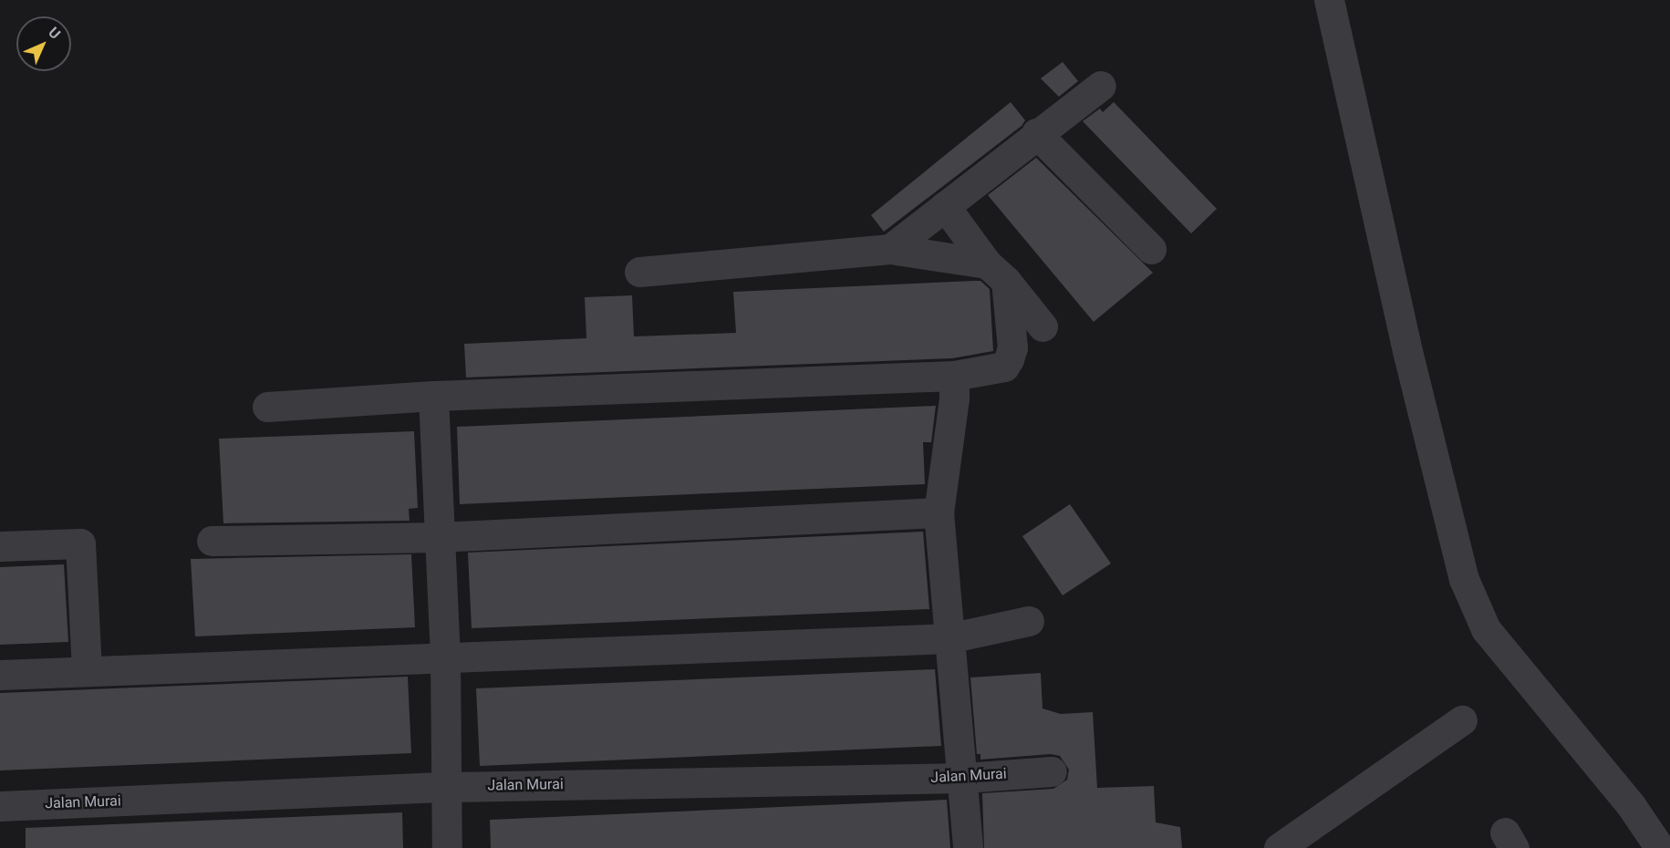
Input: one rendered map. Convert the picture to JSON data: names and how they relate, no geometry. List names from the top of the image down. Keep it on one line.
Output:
{"streets":{"street":["Jalan Murai"]},"north":"top right"}
